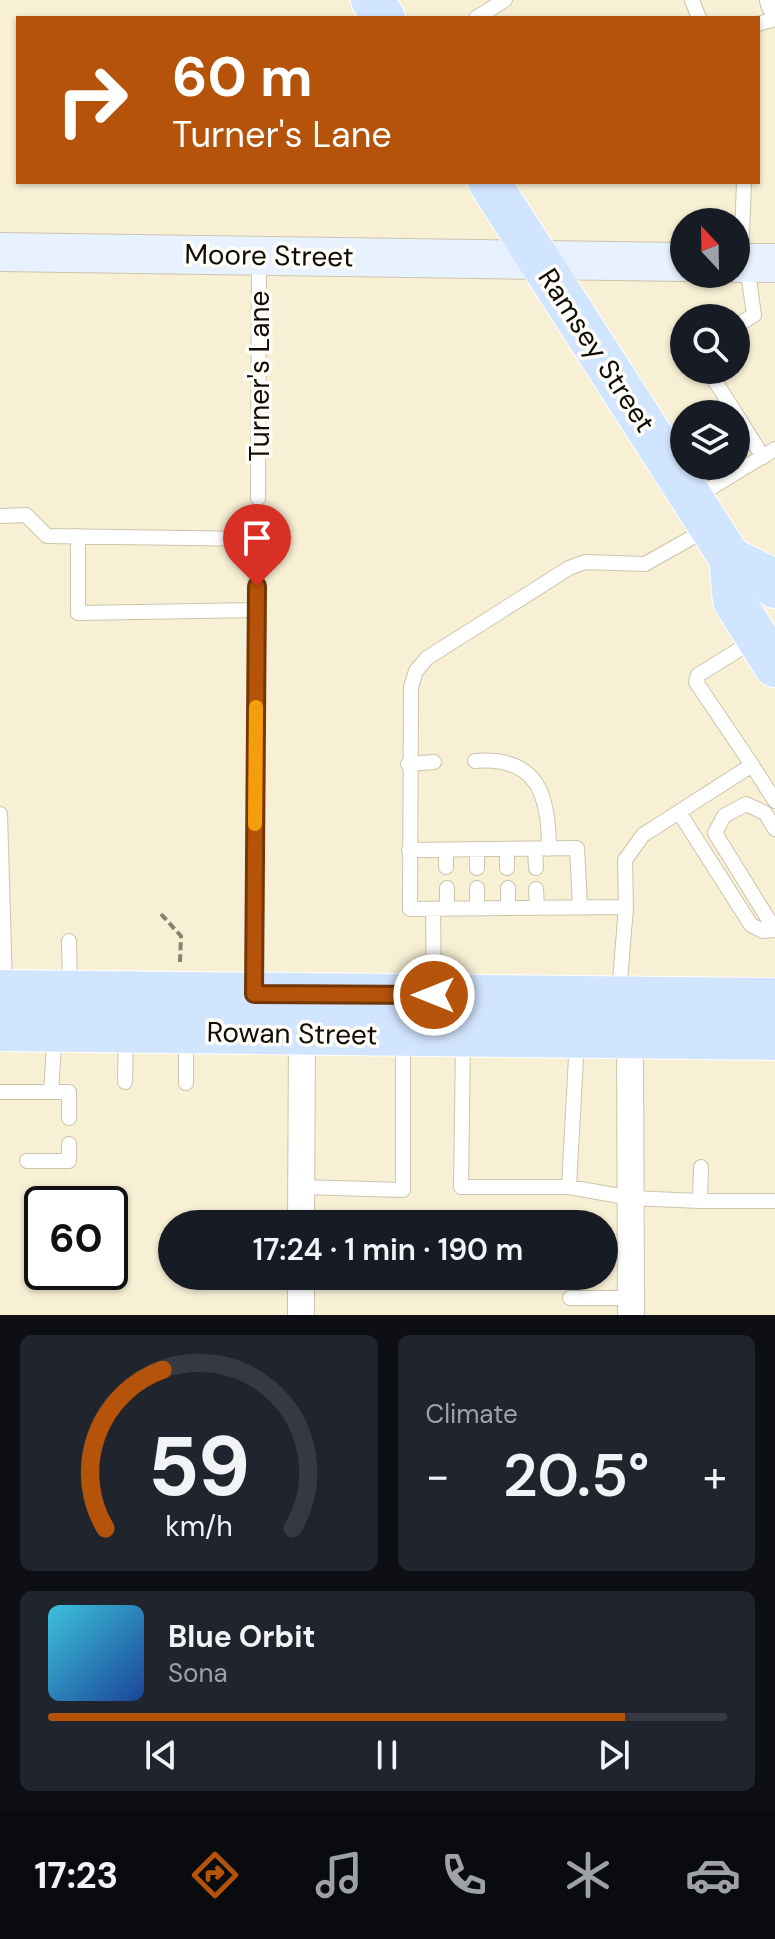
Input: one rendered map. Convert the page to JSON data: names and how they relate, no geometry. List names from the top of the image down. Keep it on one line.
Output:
{"streets":{"main road":["Ramsey Street","Rowan Street"],"street":["Moore Street"],"lane":["Turner's Lane"]},"crossings":[["Moore Street","Ramsey Street"],["Moore Street","Turner's Lane"]],"north":"top","page":{"turn":["60 m","Turner's Lane"],"limit":"60","trip":"17:24 · 1 min · 190 m","tile":"Climate","heat":["−","20.5°","+"],"song":["Blue Orbit","Sona"],"tabs":"17:23","gauge":["59","km/h"]}}
